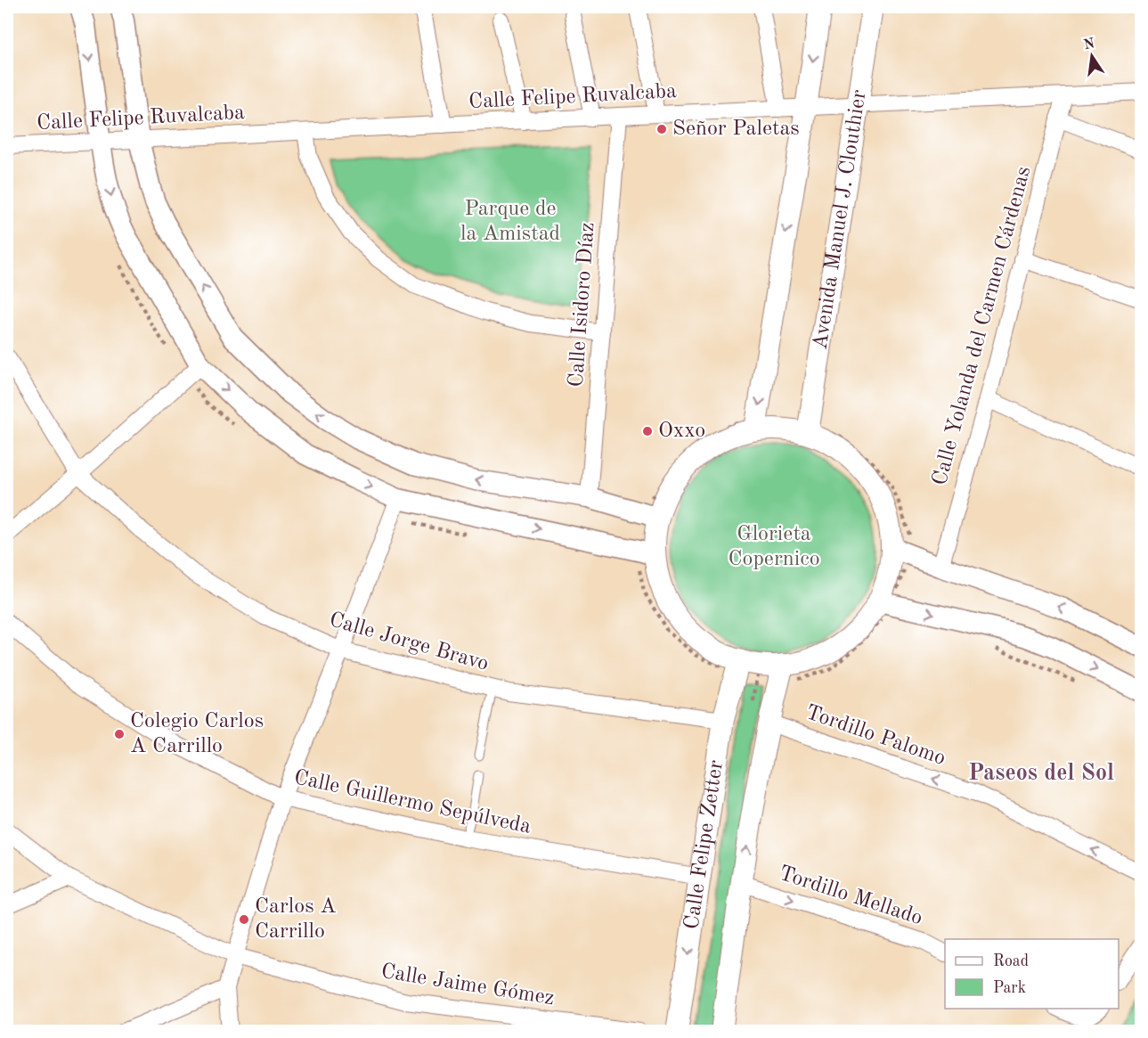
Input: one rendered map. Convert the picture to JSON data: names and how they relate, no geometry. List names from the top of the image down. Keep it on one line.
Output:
{"streets":{"main road":["Avenida Manuel J. Clouthier","Calle Felipe Zetter"],"street":["Calle Felipe Ruvalcaba","Calle Isidoro Díaz","Calle Yolanda del Carmen Cárdenas","Calle Jorge Bravo","Tordillo Palomo","Calle Guillermo Sepúlveda","Tordillo Mellado","Calle Jaime Gómez"]},"crossings":[["Calle Felipe Ruvalcaba","Avenida Manuel J. Clouthier"],["Calle Felipe Ruvalcaba","Calle Isidoro Díaz"],["Calle Felipe Ruvalcaba","Calle Yolanda del Carmen Cárdenas"],["Calle Jorge Bravo","Calle Felipe Zetter"],["Tordillo Palomo","Calle Felipe Zetter"],["Calle Guillermo Sepúlveda","Calle Felipe Zetter"],["Calle Felipe Zetter","Tordillo Mellado"]],"one_way":["Tordillo Palomo","Tordillo Mellado"],"districts":["Paseos del Sol"],"parks":["Parque de la Amistad","Glorieta Copernico"],"places":["Señor Paletas","Oxxo","Colegio Carlos A Carrillo","Carlos A Carrillo"],"legend":["Road","Park"],"north":"top"}
